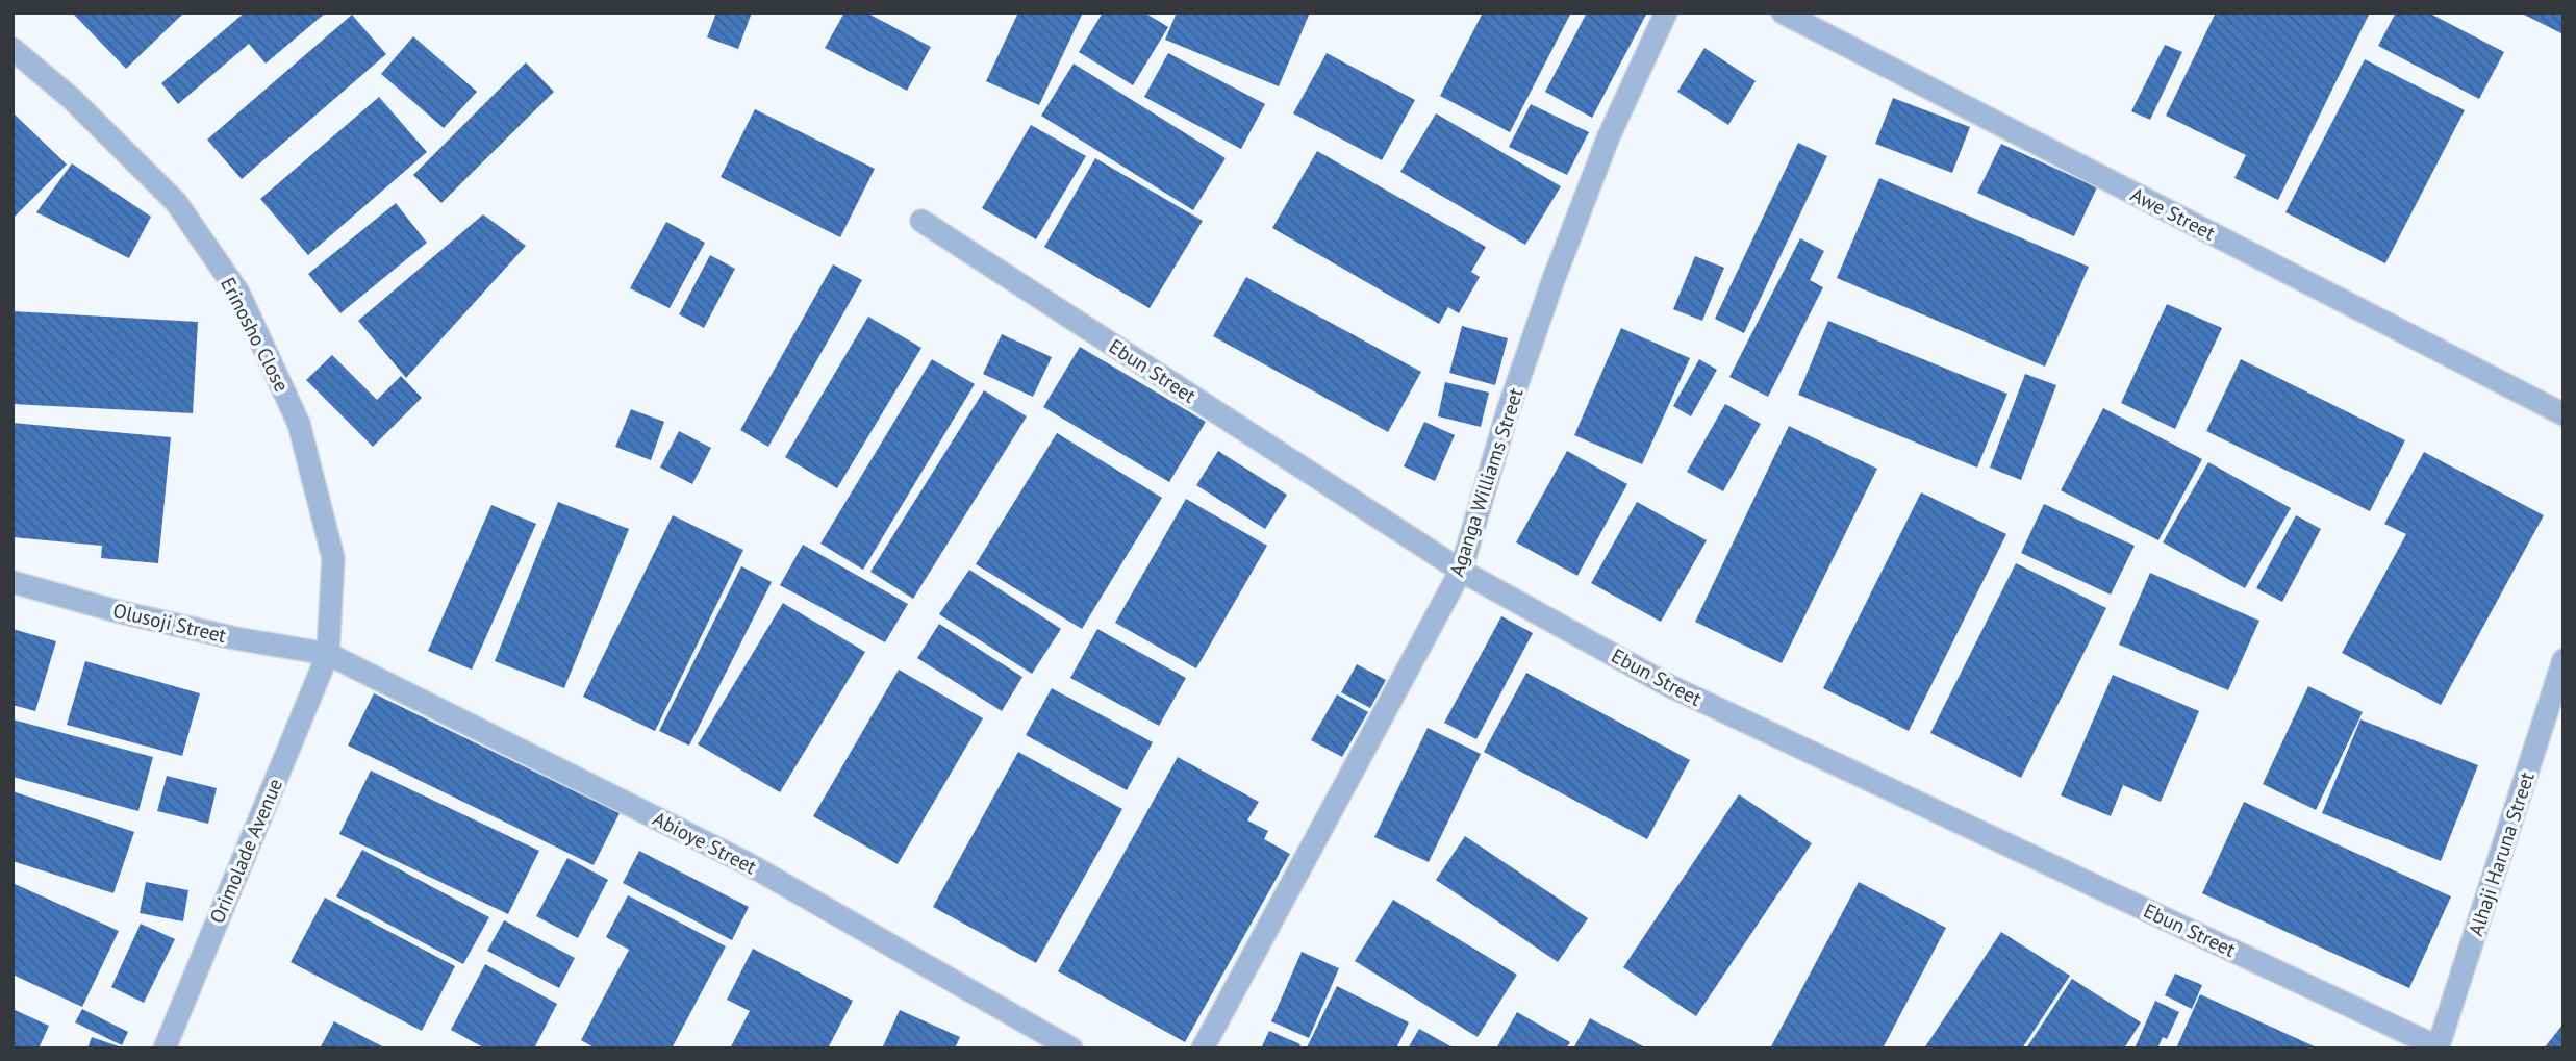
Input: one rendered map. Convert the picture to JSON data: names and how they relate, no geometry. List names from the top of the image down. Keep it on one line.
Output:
{"streets":{"street":["Awe Street","Erinosho Close","Ebun Street","Aganga Williams Street","Olusoji Street","Abioye Street","Orimolade Avenue","Alhaji Haruna Street"]},"crossings":[["Erinosho Close","Olusoji Street"],["Erinosho Close","Abioye Street"],["Erinosho Close","Orimolade Avenue"],["Ebun Street","Aganga Williams Street"],["Ebun Street","Alhaji Haruna Street"],["Olusoji Street","Abioye Street"],["Olusoji Street","Orimolade Avenue"],["Abioye Street","Orimolade Avenue"]]}
